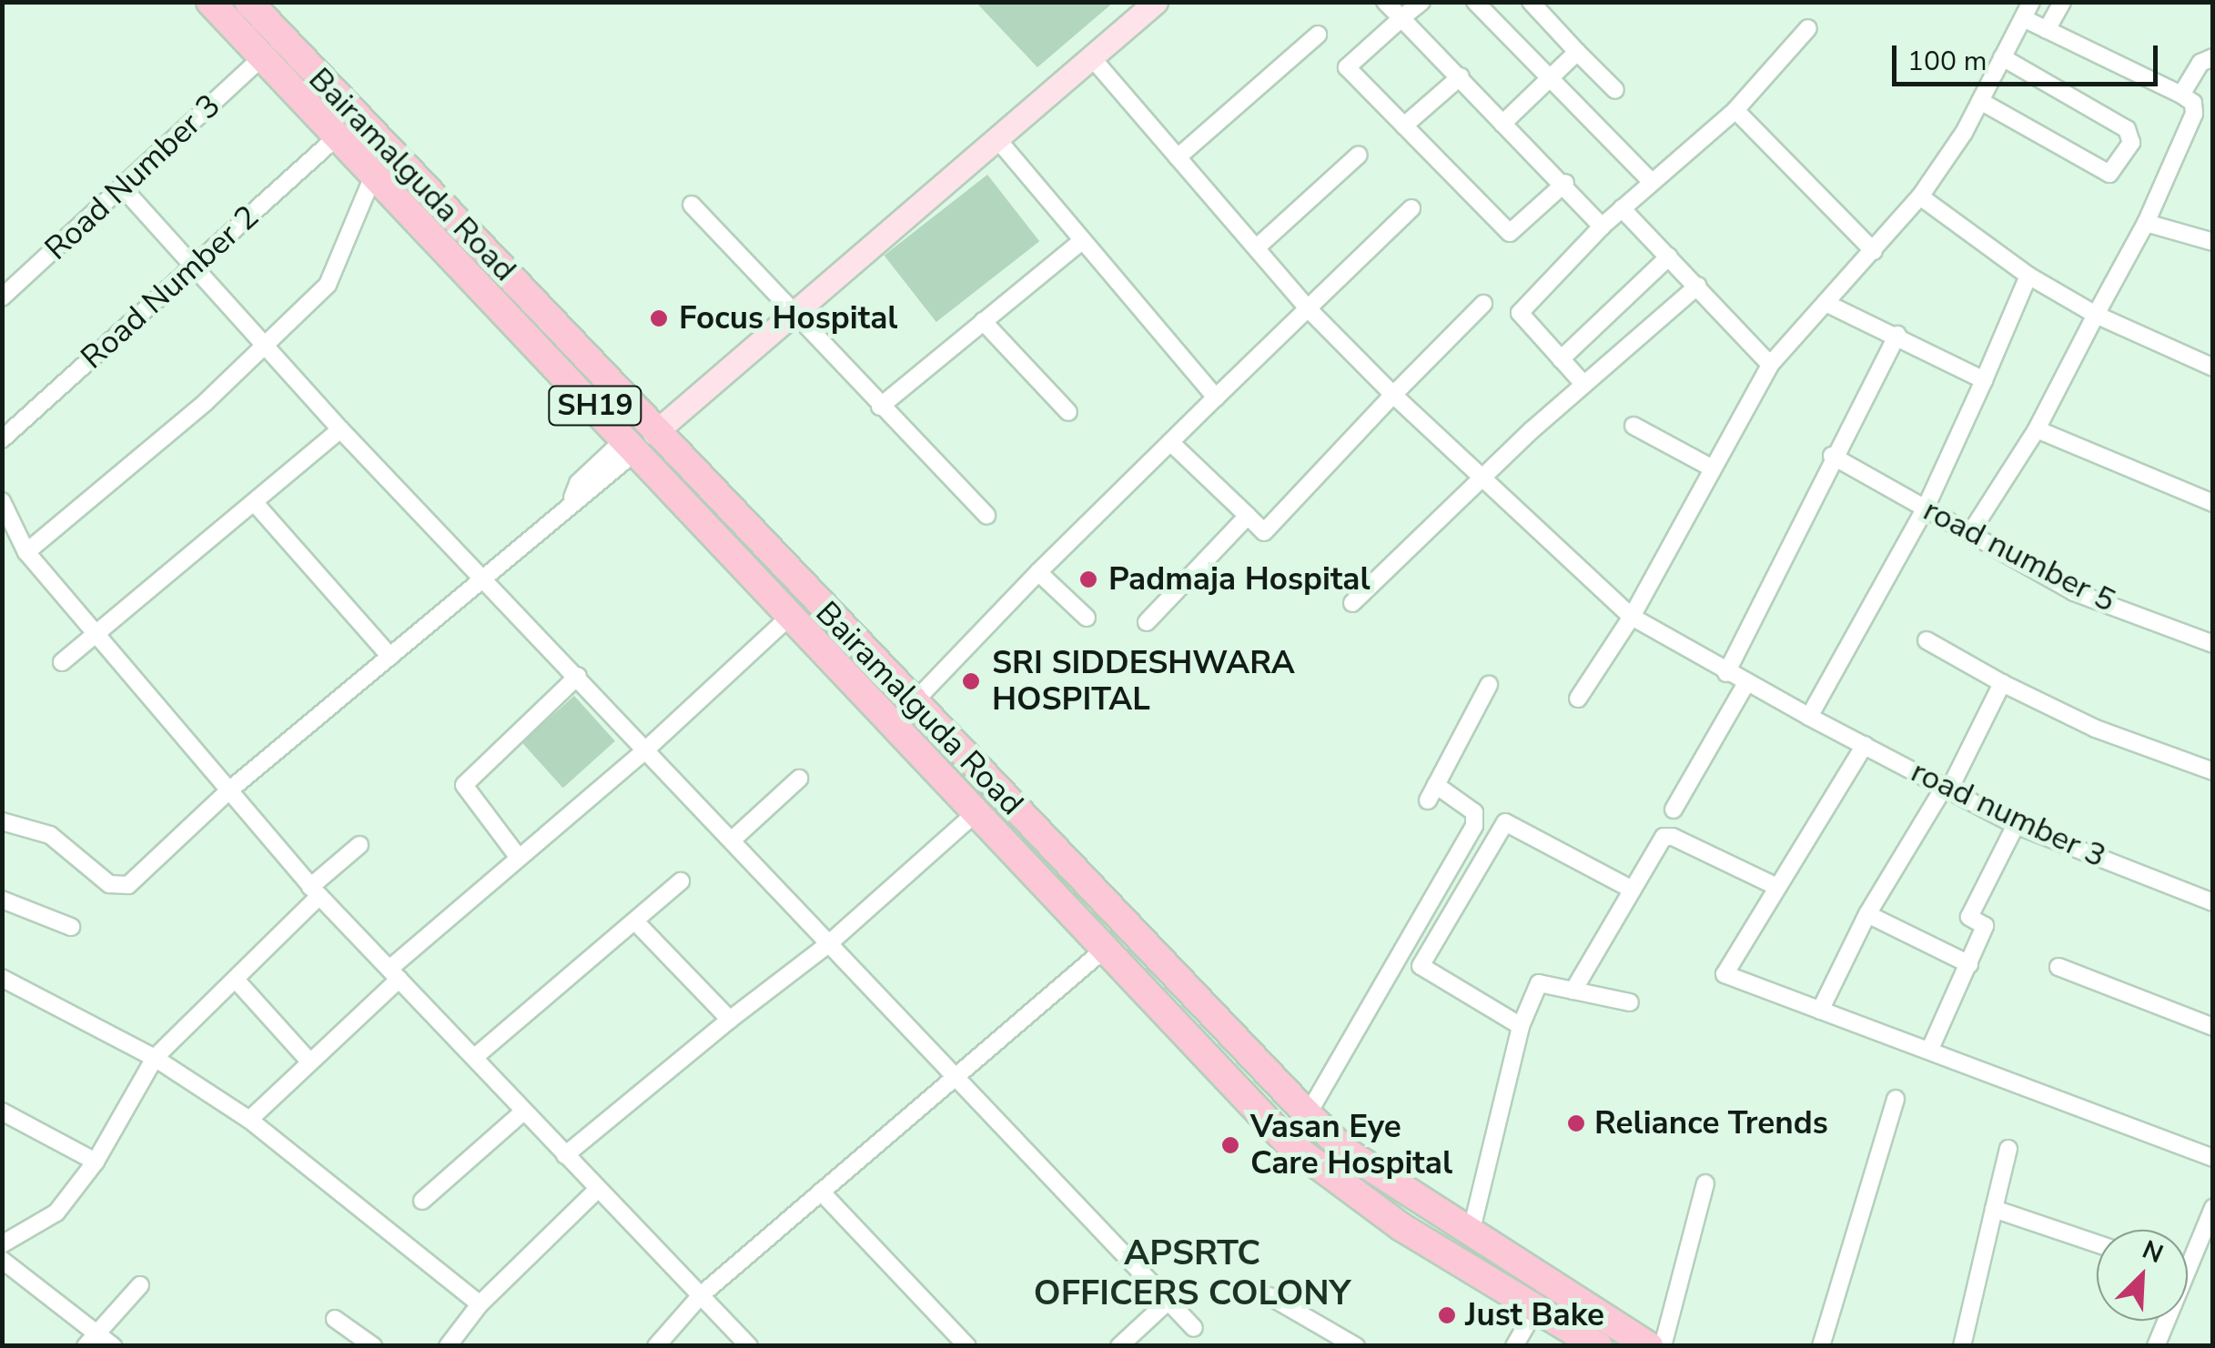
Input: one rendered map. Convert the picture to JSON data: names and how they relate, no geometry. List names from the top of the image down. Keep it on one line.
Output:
{"streets":{"main road":["Bairamalguda Road","SH19"],"street":["Road Number 3","Road Number 2","road number 5","road number 3"]},"crossings":[["Bairamalguda Road","Road Number 3"],["Bairamalguda Road","Road Number 2"]],"districts":["APSRTC OFFICERS COLONY"],"places":["Focus Hospital","Padmaja Hospital","SRI SIDDESHWARA HOSPITAL","Reliance Trends","Vasan Eye Care Hospital","Just Bake"],"scale_bar":"100 m","north":"top right"}
